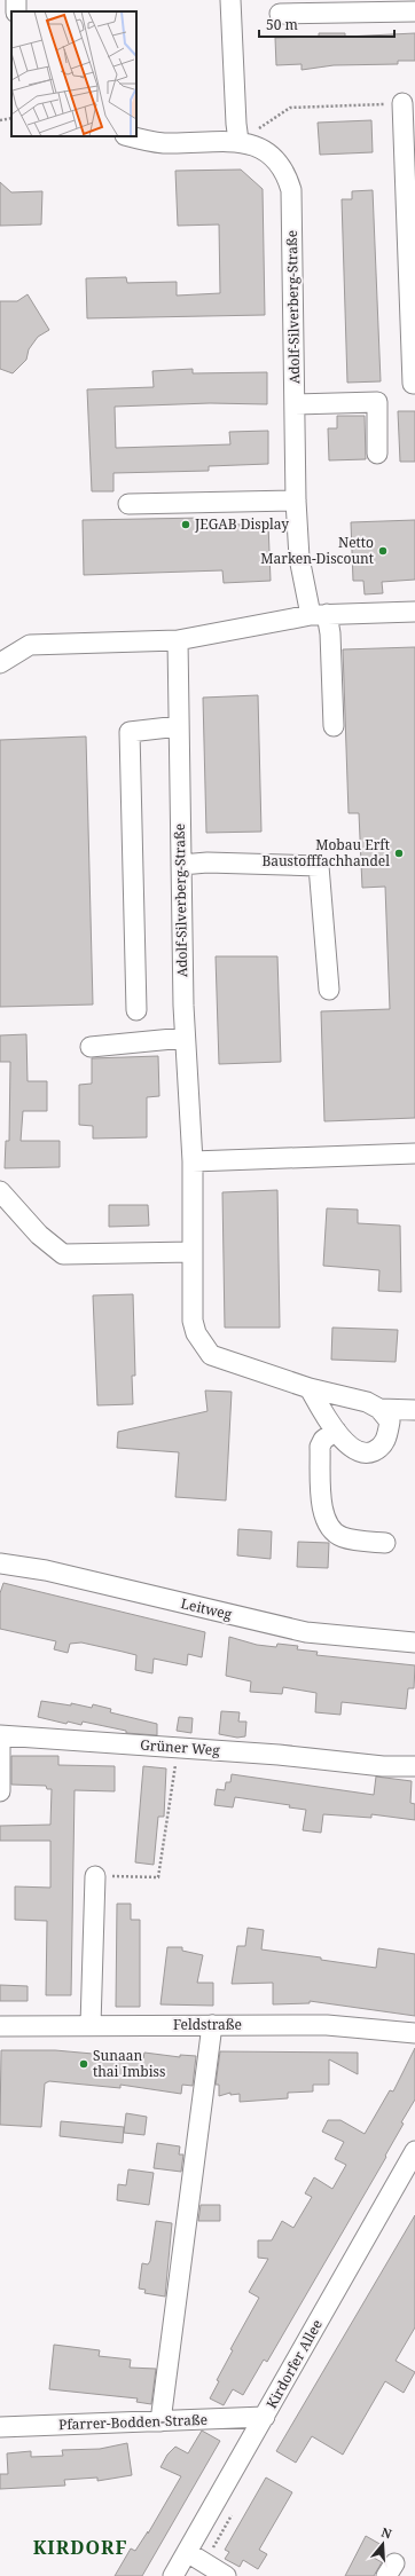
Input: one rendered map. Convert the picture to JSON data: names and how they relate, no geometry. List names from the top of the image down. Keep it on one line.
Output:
{"streets":{"street":["Adolf-Silverberg-Straße","Leitweg","Grüner Weg","Feldstraße","Kirdorfer Allee","Pfarrer-Bodden-Straße"]},"crossings":[["Kirdorfer Allee","Pfarrer-Bodden-Straße"]],"districts":["KIRDORF"],"places":["JEGAB Display","Netto Marken-Discount","Mobau Erft Baustofffachhandel","Sunaan thai Imbiss"],"scale_bar":"50 m","north":"top"}
